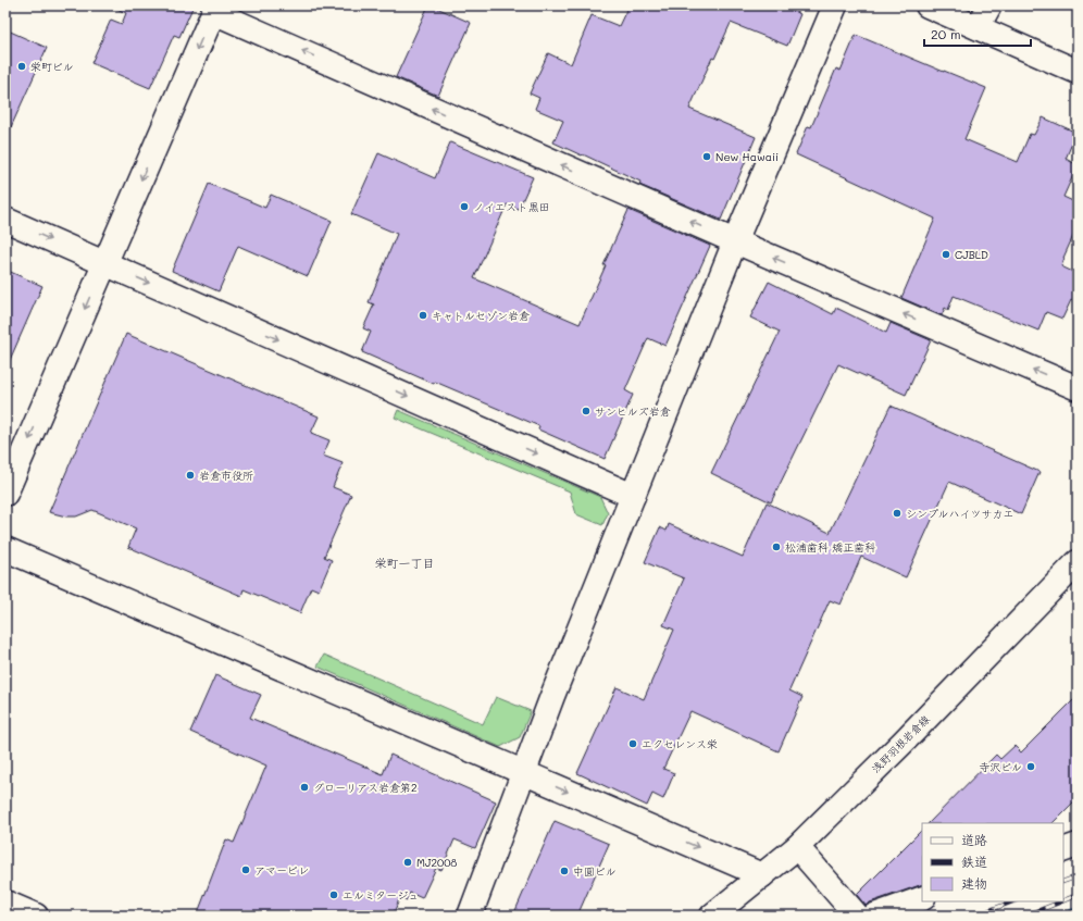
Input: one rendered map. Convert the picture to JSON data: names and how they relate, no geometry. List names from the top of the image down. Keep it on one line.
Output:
{"streets":{"street":["浅野羽根岩倉線"]},"districts":["栄町一丁目"],"places":["栄町ビル","New Hawaii","ノイエスト黒田","CJBLD","キャトルセゾン岩倉","サンヒルズ岩倉","岩倉市役所","シンプルハイツサカエ","松浦歯科 矯正歯科","エクセレンス栄","寺沢ビル","グローリアス岩倉第2","MJ2008","アマービレ","中圓ビル","エルミタージュ"],"legend":["道路","鉄道","建物"],"scale_bar":"20 m"}
